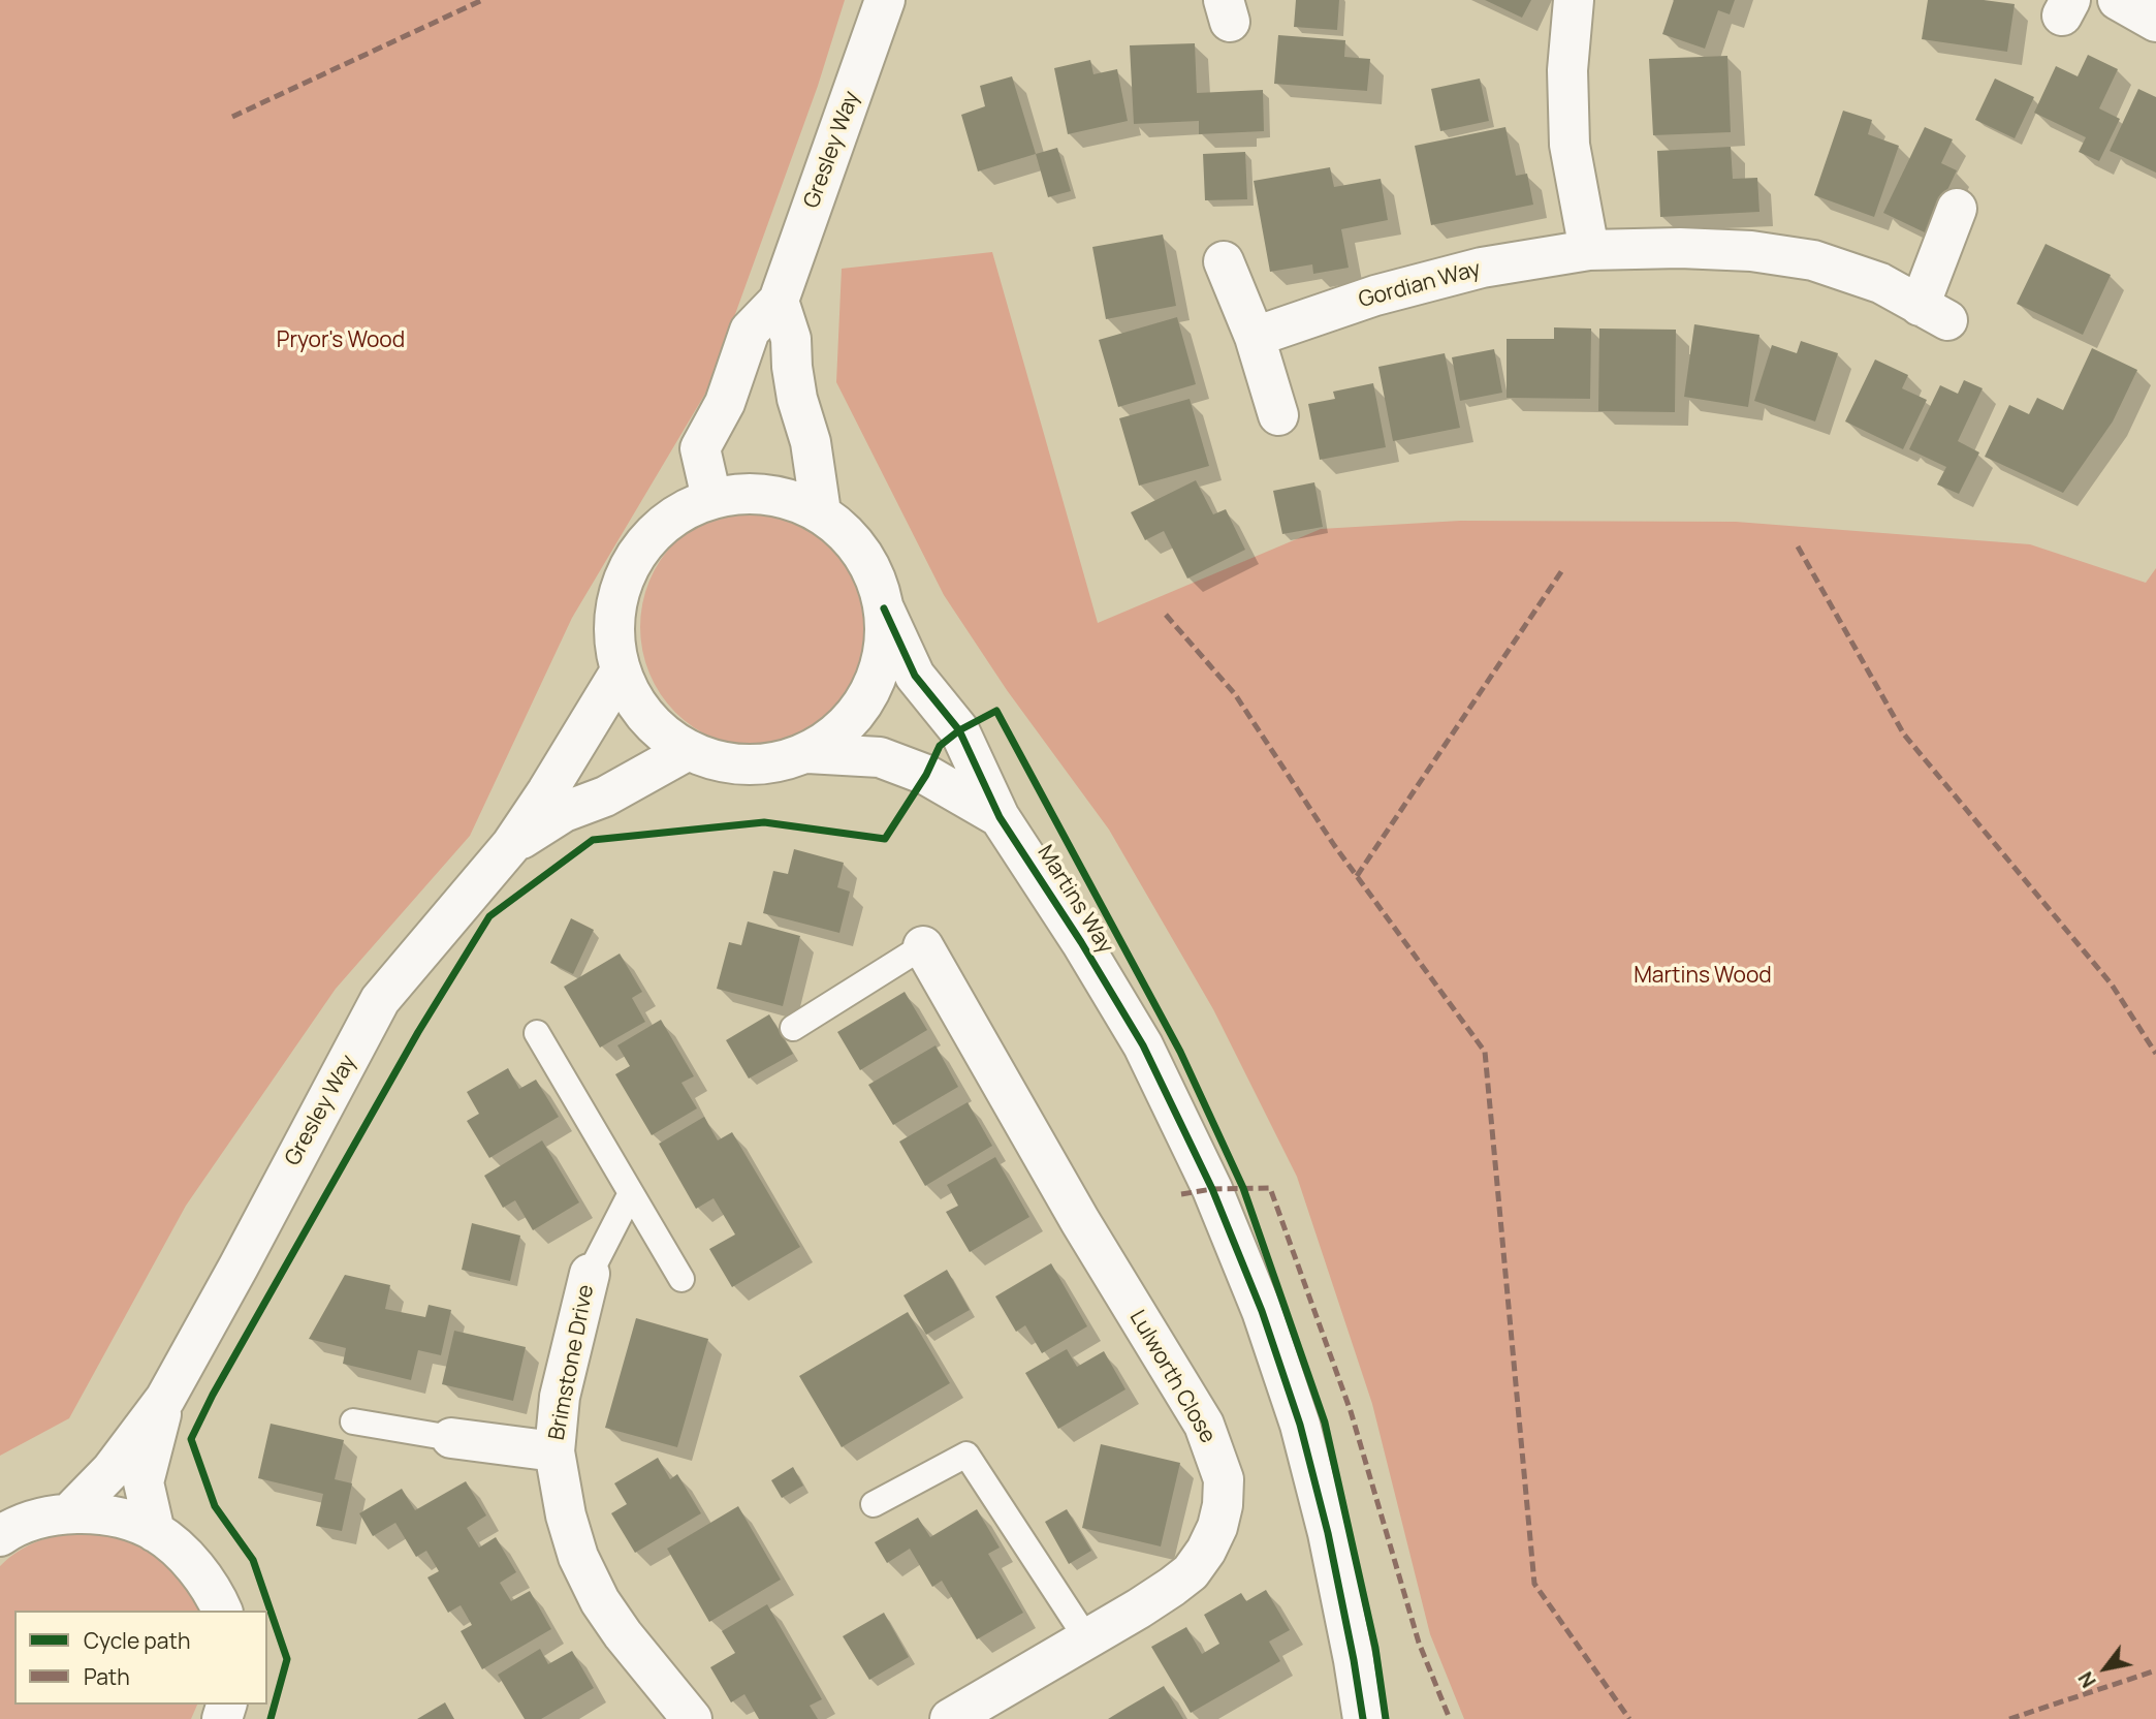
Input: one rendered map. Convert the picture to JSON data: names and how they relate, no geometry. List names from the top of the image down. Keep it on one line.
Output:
{"streets":{"street":["Gresley Way","Gordian Way","Martins Way","Brimstone Drive","Lulworth Close"]},"parks":["Pryor's Wood","Martins Wood"],"legend":["Cycle path","Path"],"north":"bottom left"}
